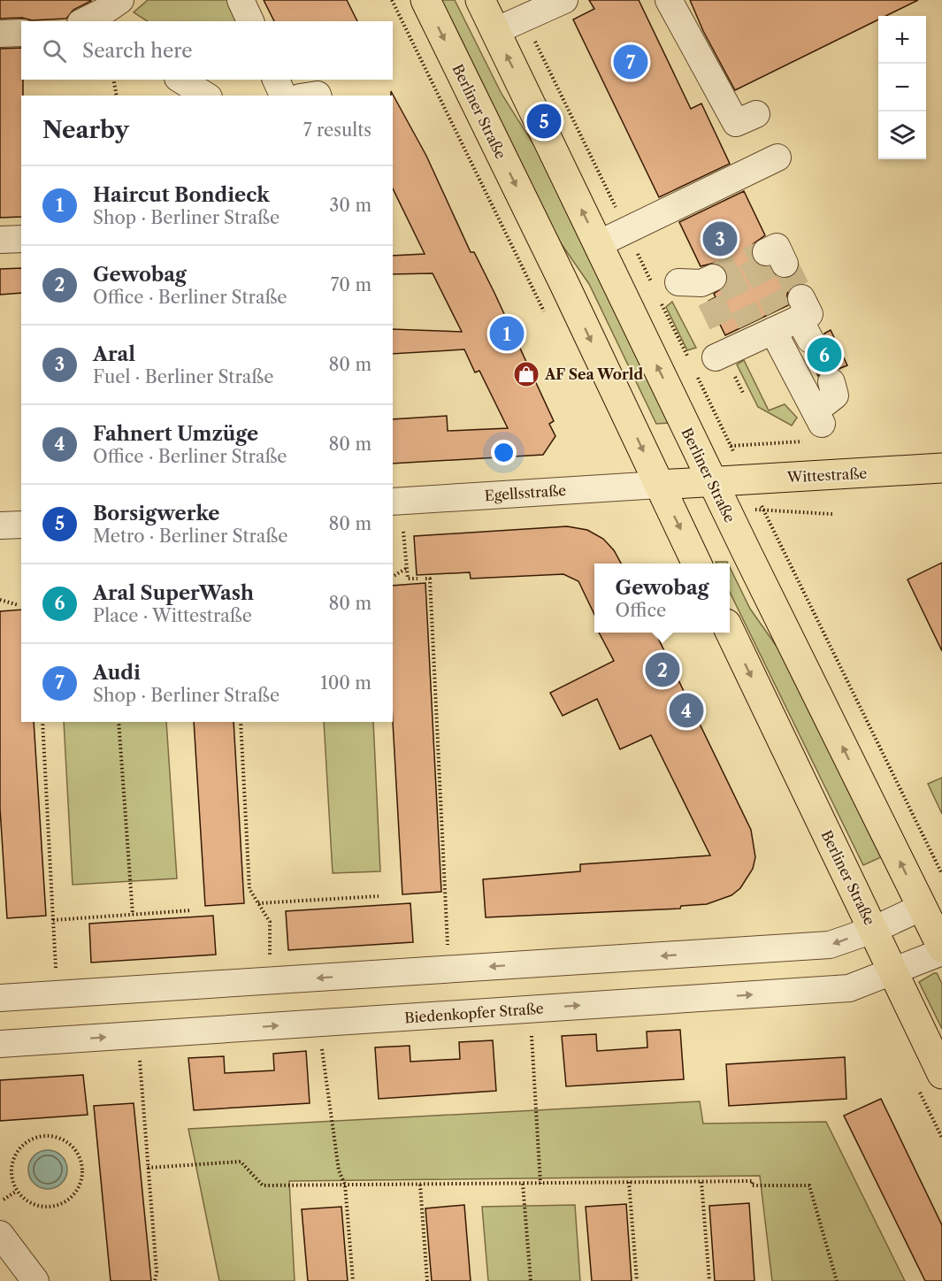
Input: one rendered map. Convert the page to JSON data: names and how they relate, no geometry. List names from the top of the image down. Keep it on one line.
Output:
{"streets":{"main road":["Berliner Straße","Wittestraße"],"street":["Egellsstraße","Biedenkopfer Straße"]},"crossings":[["Berliner Straße","Wittestraße"],["Berliner Straße","Egellsstraße"],["Berliner Straße","Biedenkopfer Straße"],["Wittestraße","Egellsstraße"]],"places":{"shop":["AF Sea World"]},"page":{"map_buttons":["+","−"],"search":"Search here","pins":["7","5","3","1","6","2","4"],"heading":["Nearby","7 results"],"list":[{"mark":"1","name":"Haircut Bondieck","note":"Shop · Berliner Straße","value":"30 m"},{"mark":"2","name":"Gewobag","note":"Office · Berliner Straße","value":"70 m"},{"mark":"3","name":"Aral","note":"Fuel · Berliner Straße","value":"80 m"},{"mark":"4","name":"Fahnert Umzüge","note":"Office · Berliner Straße","value":"80 m"},{"mark":"5","name":"Borsigwerke","note":"Metro · Berliner Straße","value":"80 m"},{"mark":"6","name":"Aral SuperWash","note":"Place · Wittestraße","value":"80 m"},{"mark":"7","name":"Audi","note":"Shop · Berliner Straße","value":"100 m"}],"popup":["Gewobag","Office"]}}
